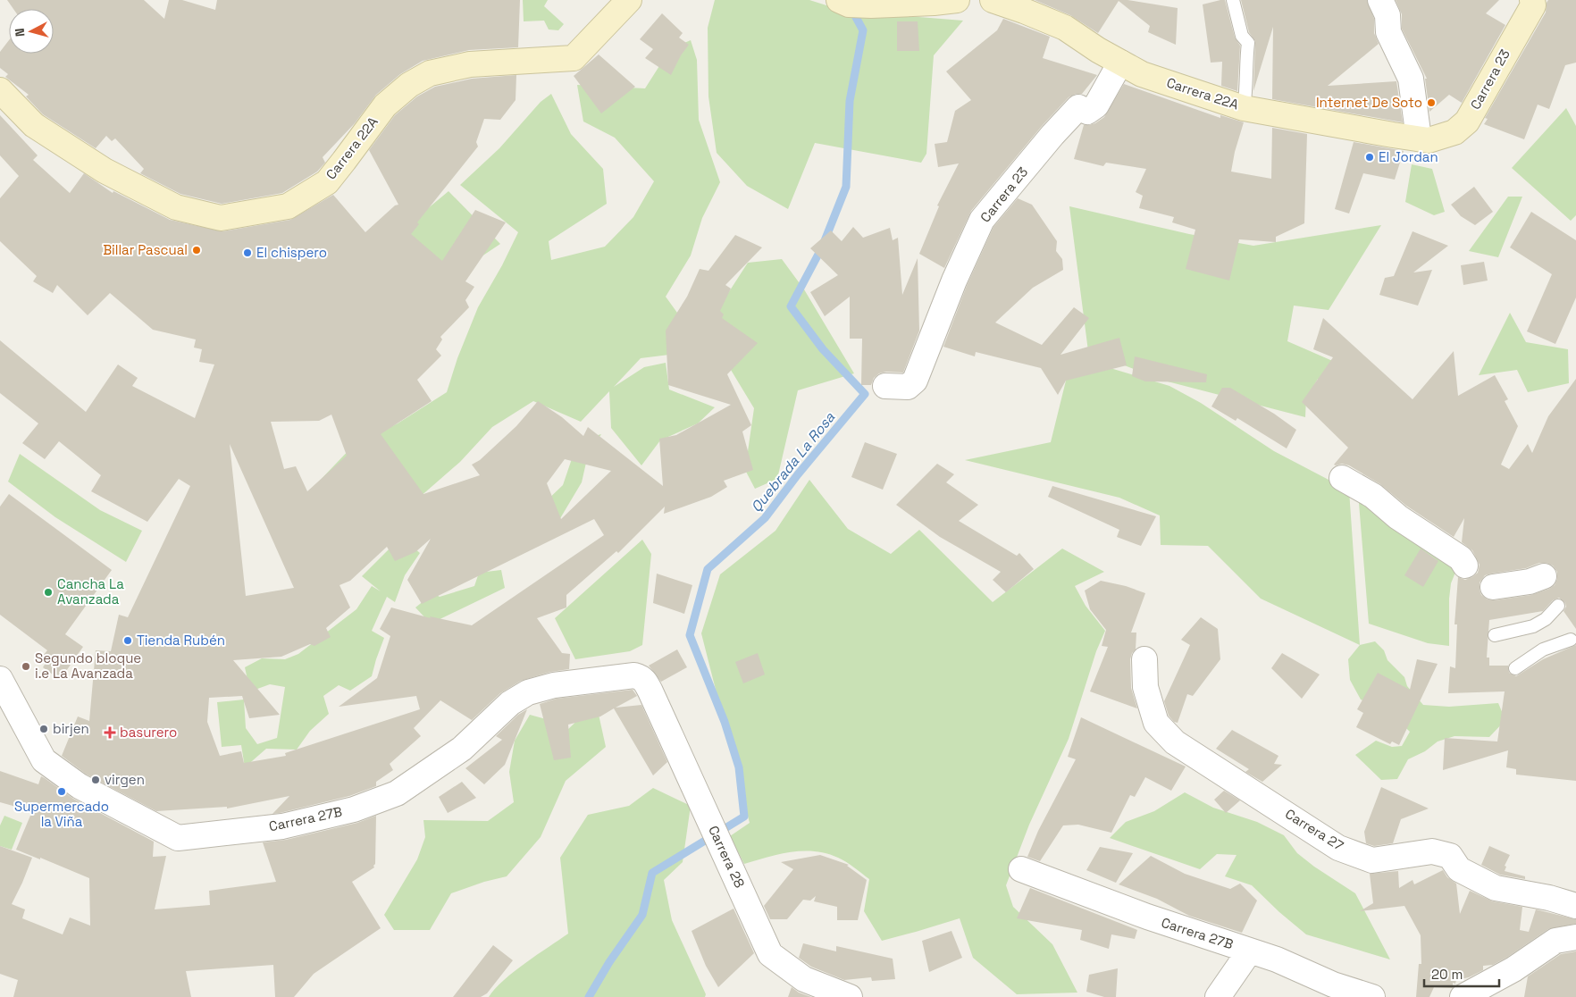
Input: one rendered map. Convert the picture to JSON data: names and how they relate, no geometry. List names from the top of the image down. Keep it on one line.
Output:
{"streets":{"street":["Carrera 23","Carrera 22A","Carrera 27B","Carrera 27","Carrera 28"]},"crossings":[["Carrera 23","Carrera 22A"],["Carrera 27B","Carrera 28"]],"water":["Quebrada La Rosa"],"places":{"other":["Internet De Soto","El Jordan","Billar Pascual","El chispero","Cancha La Avanzada","Tienda Rubén","Segundo bloque i.e La Avanzada","birjen","virgen","Supermercado la Viña"],"health":["basurero"]},"scale_bar":"20 m","north":"left"}
